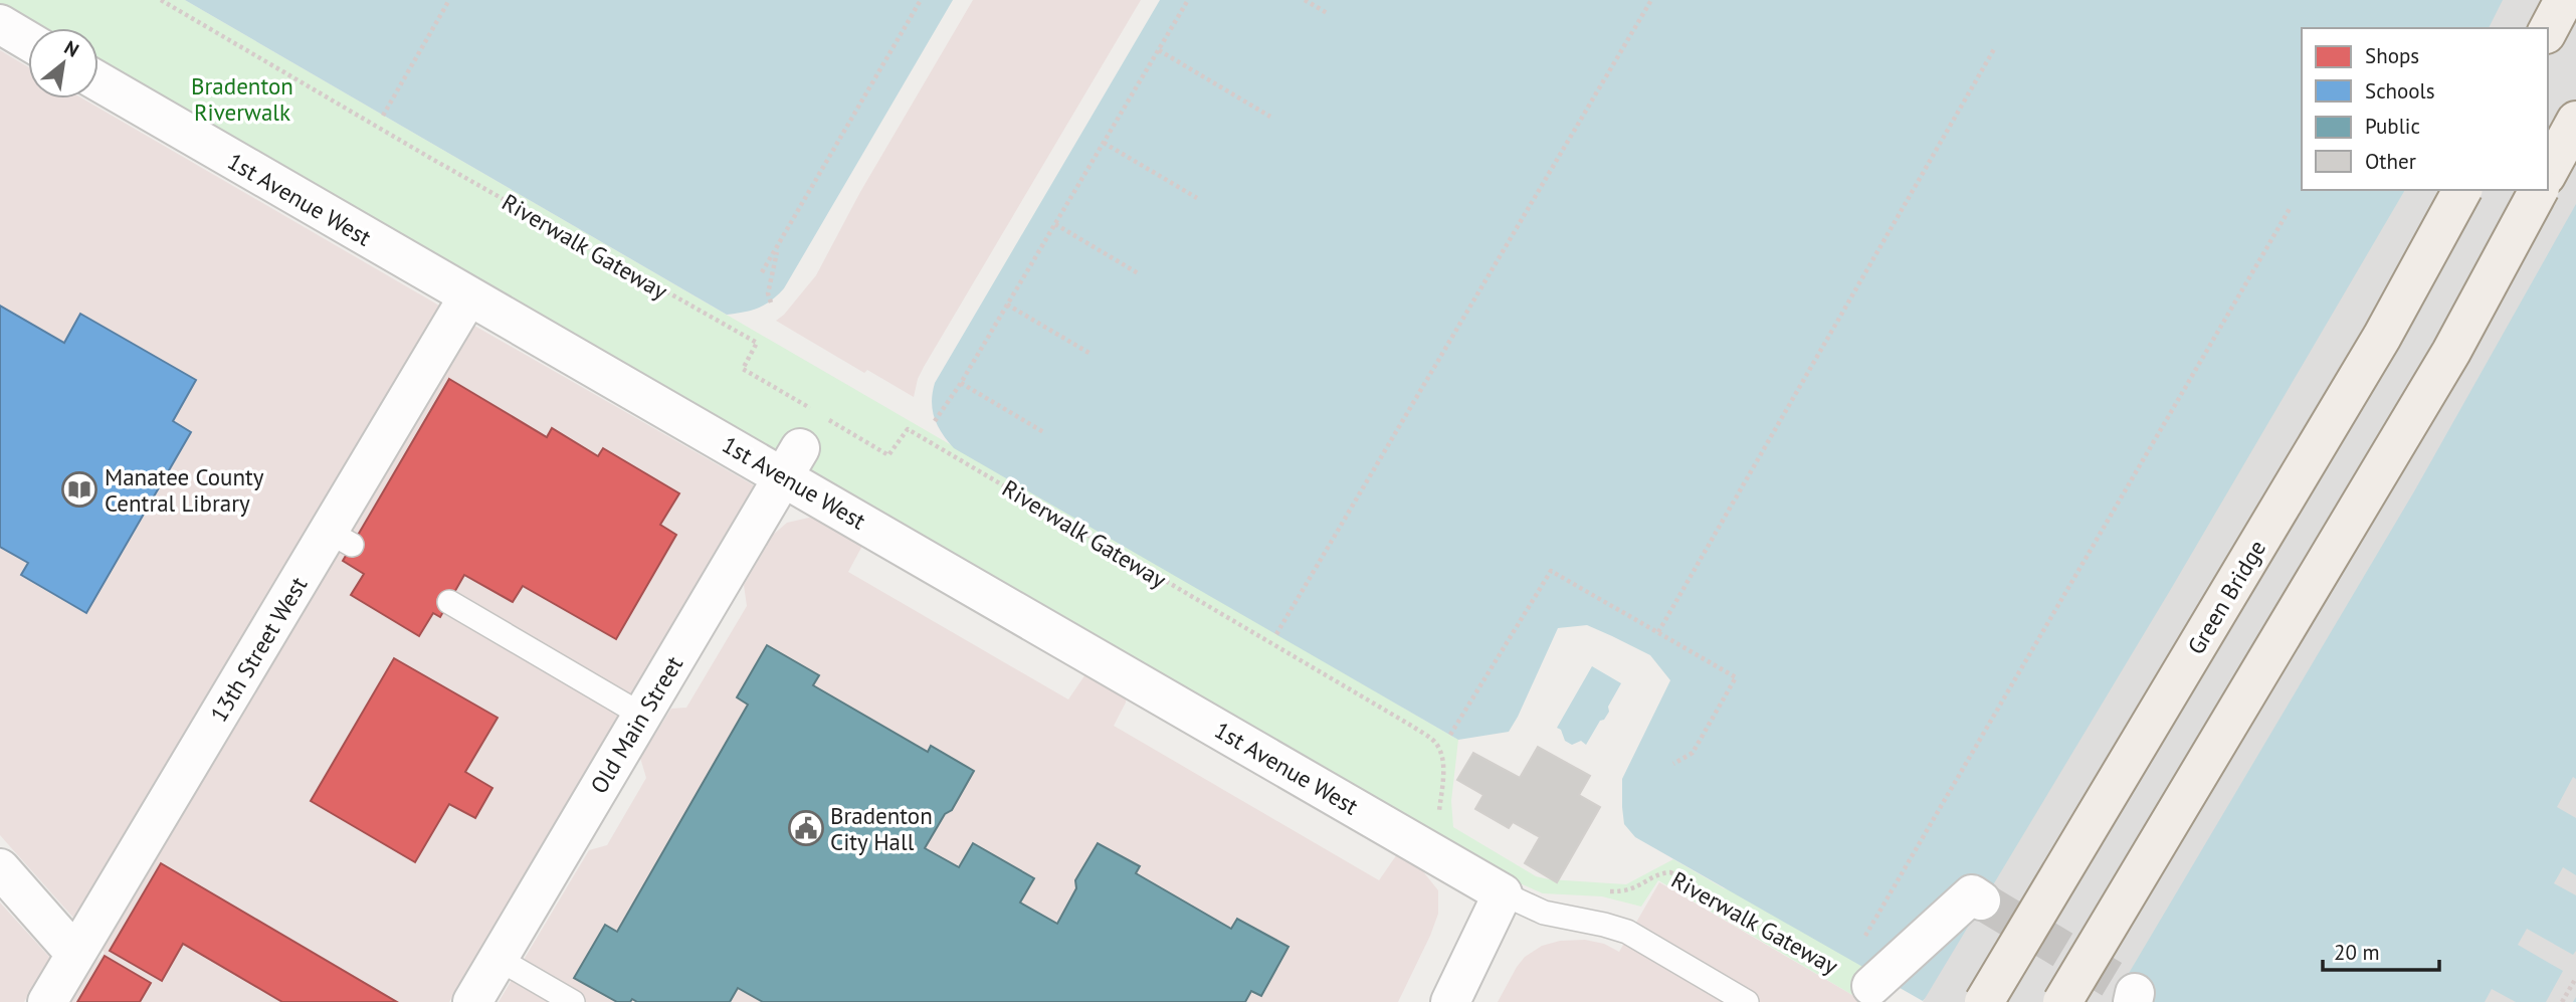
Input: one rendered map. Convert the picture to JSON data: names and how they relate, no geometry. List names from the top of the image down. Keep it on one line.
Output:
{"streets":{"main road":["Green Bridge"],"street":["1st Avenue West","13th Street West","Old Main Street"],"path":["Riverwalk Gateway"]},"crossings":[["1st Avenue West","13th Street West"],["1st Avenue West","Old Main Street"]],"parks":["Bradenton Riverwalk"],"places":{"library":["Manatee County Central Library"],"public building":["Bradenton City Hall"]},"legend":["Shops","Schools","Public","Other"],"scale_bar":"20 m","north":"top right"}
